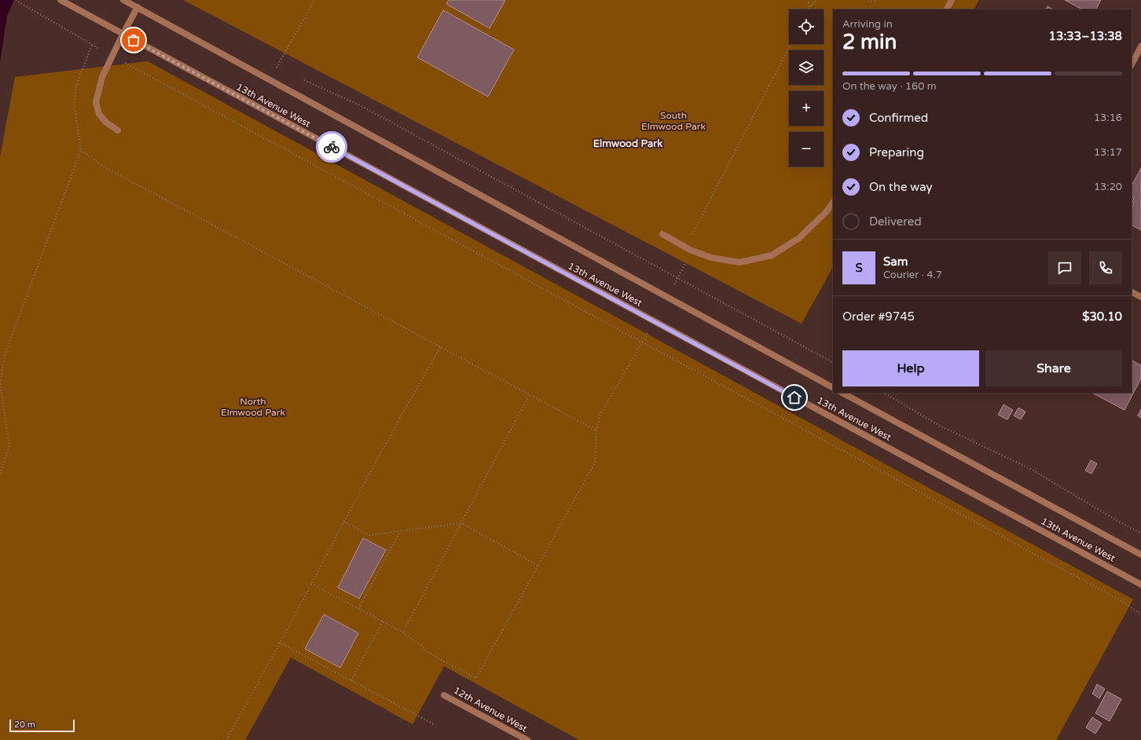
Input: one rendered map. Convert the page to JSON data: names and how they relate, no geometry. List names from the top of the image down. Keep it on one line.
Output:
{"streets":{"street":["13th Avenue West","12th Avenue West"]},"districts":["Elmwood Park"],"parks":["South Elmwood Park","North Elmwood Park"],"scale_bar":"20 m","page":{"map_buttons":["+","−"],"heading":["2 min","Arriving in","13:33–13:38"],"panel":["Sam","Courier · 4.7","Order #9745","$30.10"],"bar":"On the way · 160 m","list":[["Confirmed","13:16"],["Preparing","13:17"],["On the way","13:20"],"Delivered"],"round":"S","buttons":["Help","Share"],"scale":"20 m"}}
